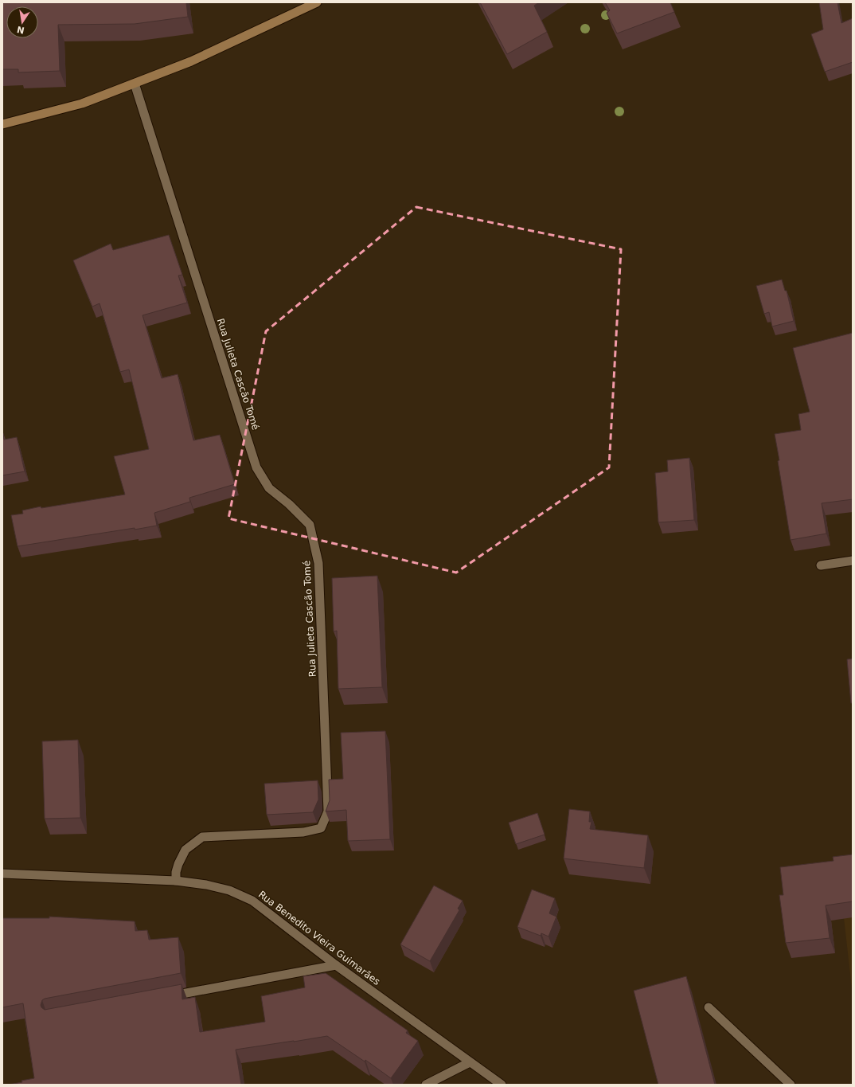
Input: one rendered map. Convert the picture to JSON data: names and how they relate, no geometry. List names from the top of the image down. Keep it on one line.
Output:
{"streets":{"street":["Rua Julieta Cascão Tomé","Rua Benedito Vieira Guimarães"]},"crossings":[["Rua Julieta Cascão Tomé","Rua Benedito Vieira Guimarães"]],"north":"bottom"}
